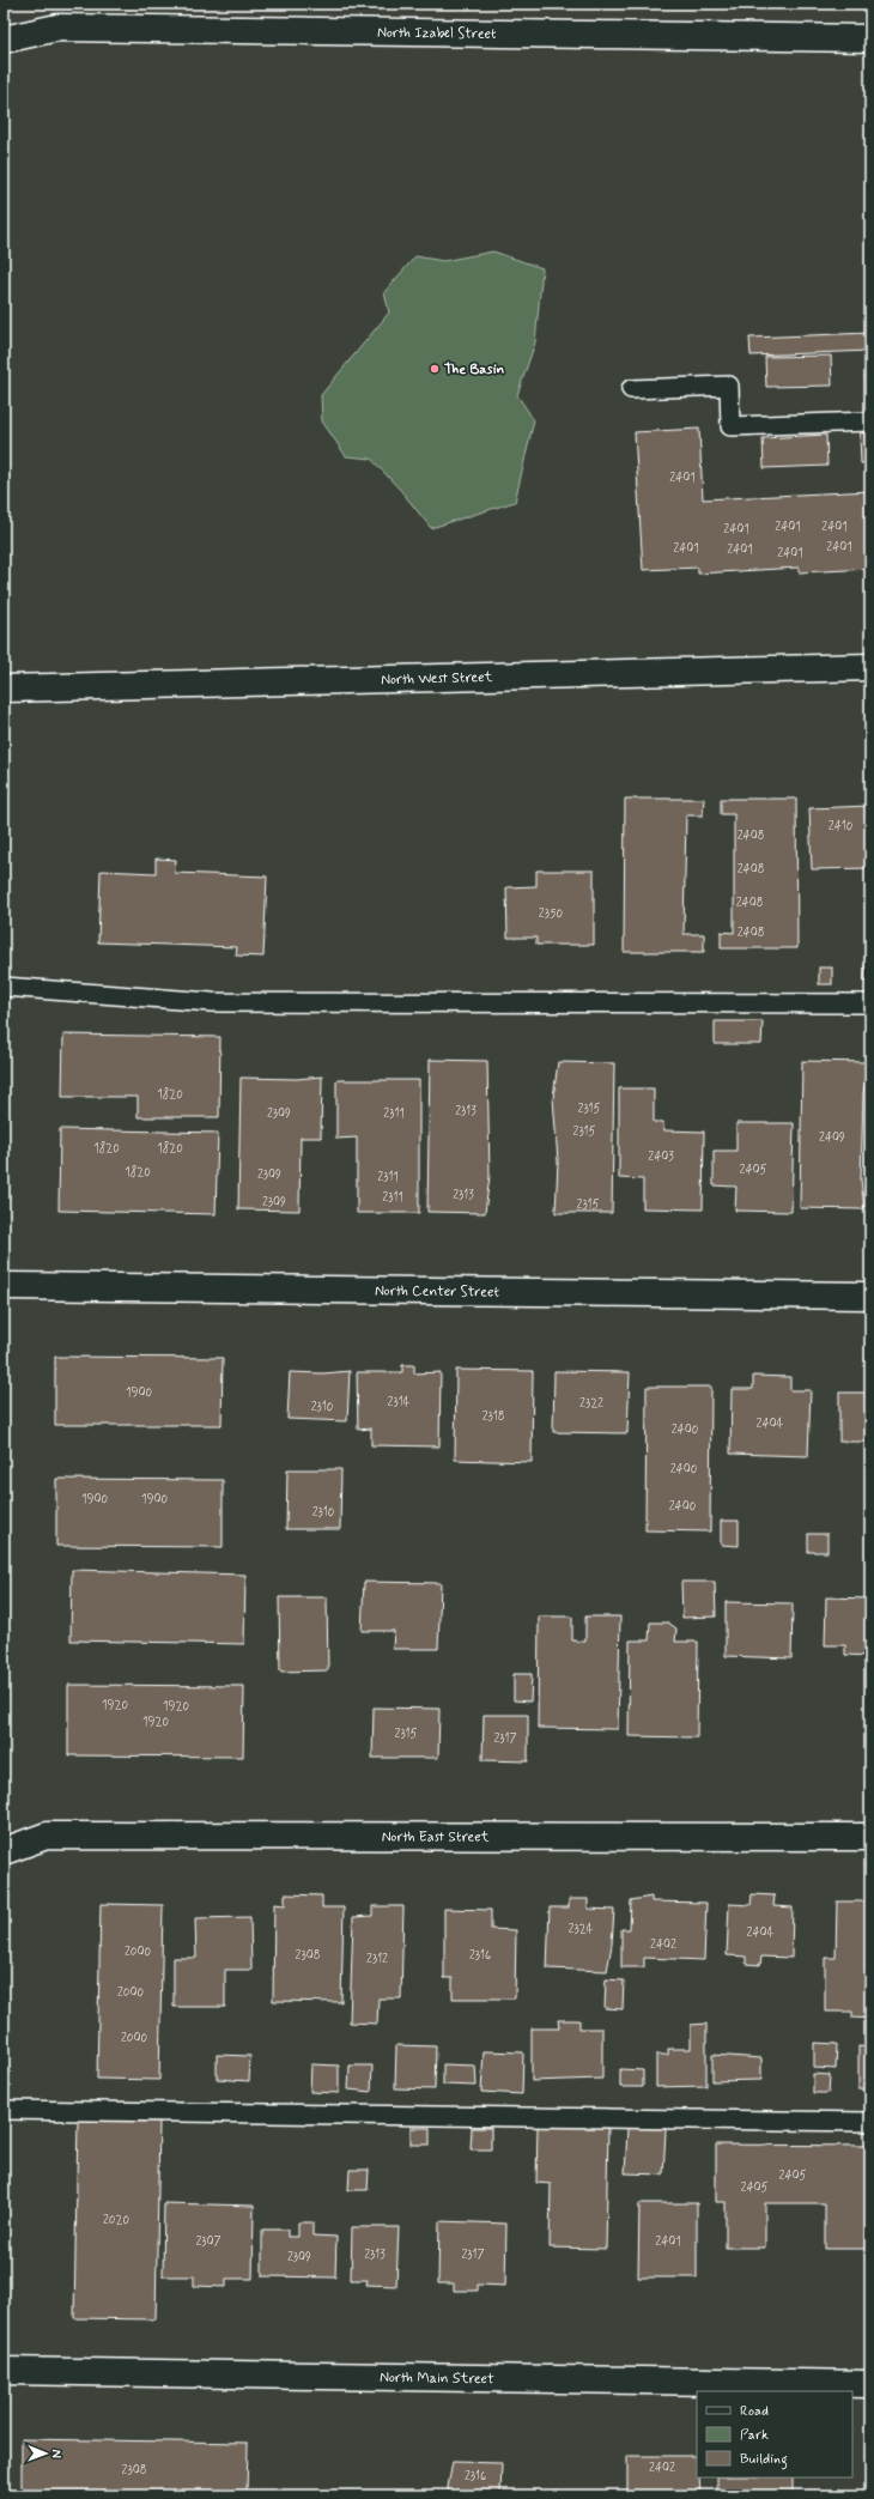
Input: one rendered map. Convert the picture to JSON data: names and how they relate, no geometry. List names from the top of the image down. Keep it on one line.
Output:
{"streets":{"street":["North Izabel Street","North West Street","North Center Street","North East Street","North Main Street"]},"places":["The Basin"],"house_numbers":["2401","2401","2401","2401","2401","2401","2401","2401","2410","2408","2408","2408","2350","2408","1820","2315","2313","2309","2311","2315","2409","1820","1820","2403","2405","1820","2309","2311","2313","2311","2309","2315","1900","2314","2322","2310","2318","2404","2400","2400","1900","1900","2400","2310","1920","1920","1920","2315","2317","2324","2404","2402","2000","2308","2316","2312","2000","2000","2405","2405","2020","2307","2401","2313","2317","2309","2402","2308","2316"],"legend":["Road","Park","Building"],"north":"right"}
